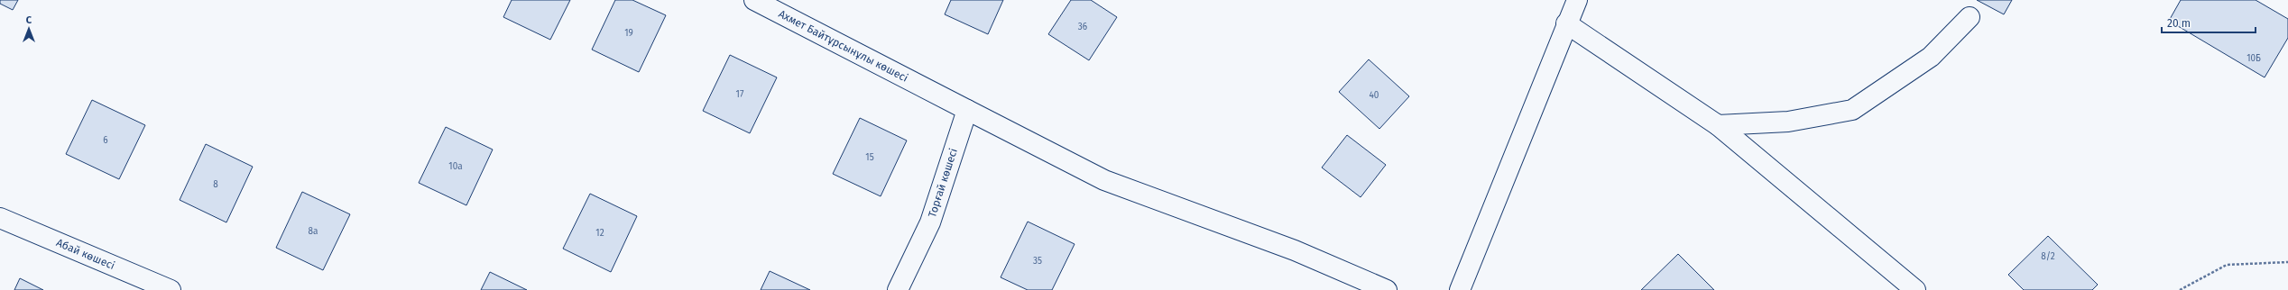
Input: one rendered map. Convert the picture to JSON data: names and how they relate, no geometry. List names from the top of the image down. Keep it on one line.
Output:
{"streets":{"street":["Ахмет Байтұрсынұлы көшесі","Торғай көшесі","Абай көшесі"]},"crossings":[["Ахмет Байтұрсынұлы көшесі","Торғай көшесі"]],"house_numbers":["36","19","10Б","17","40","6","15","10а","8","8а","12","8/2","35"],"scale_bar":"20 m","north":"top"}
